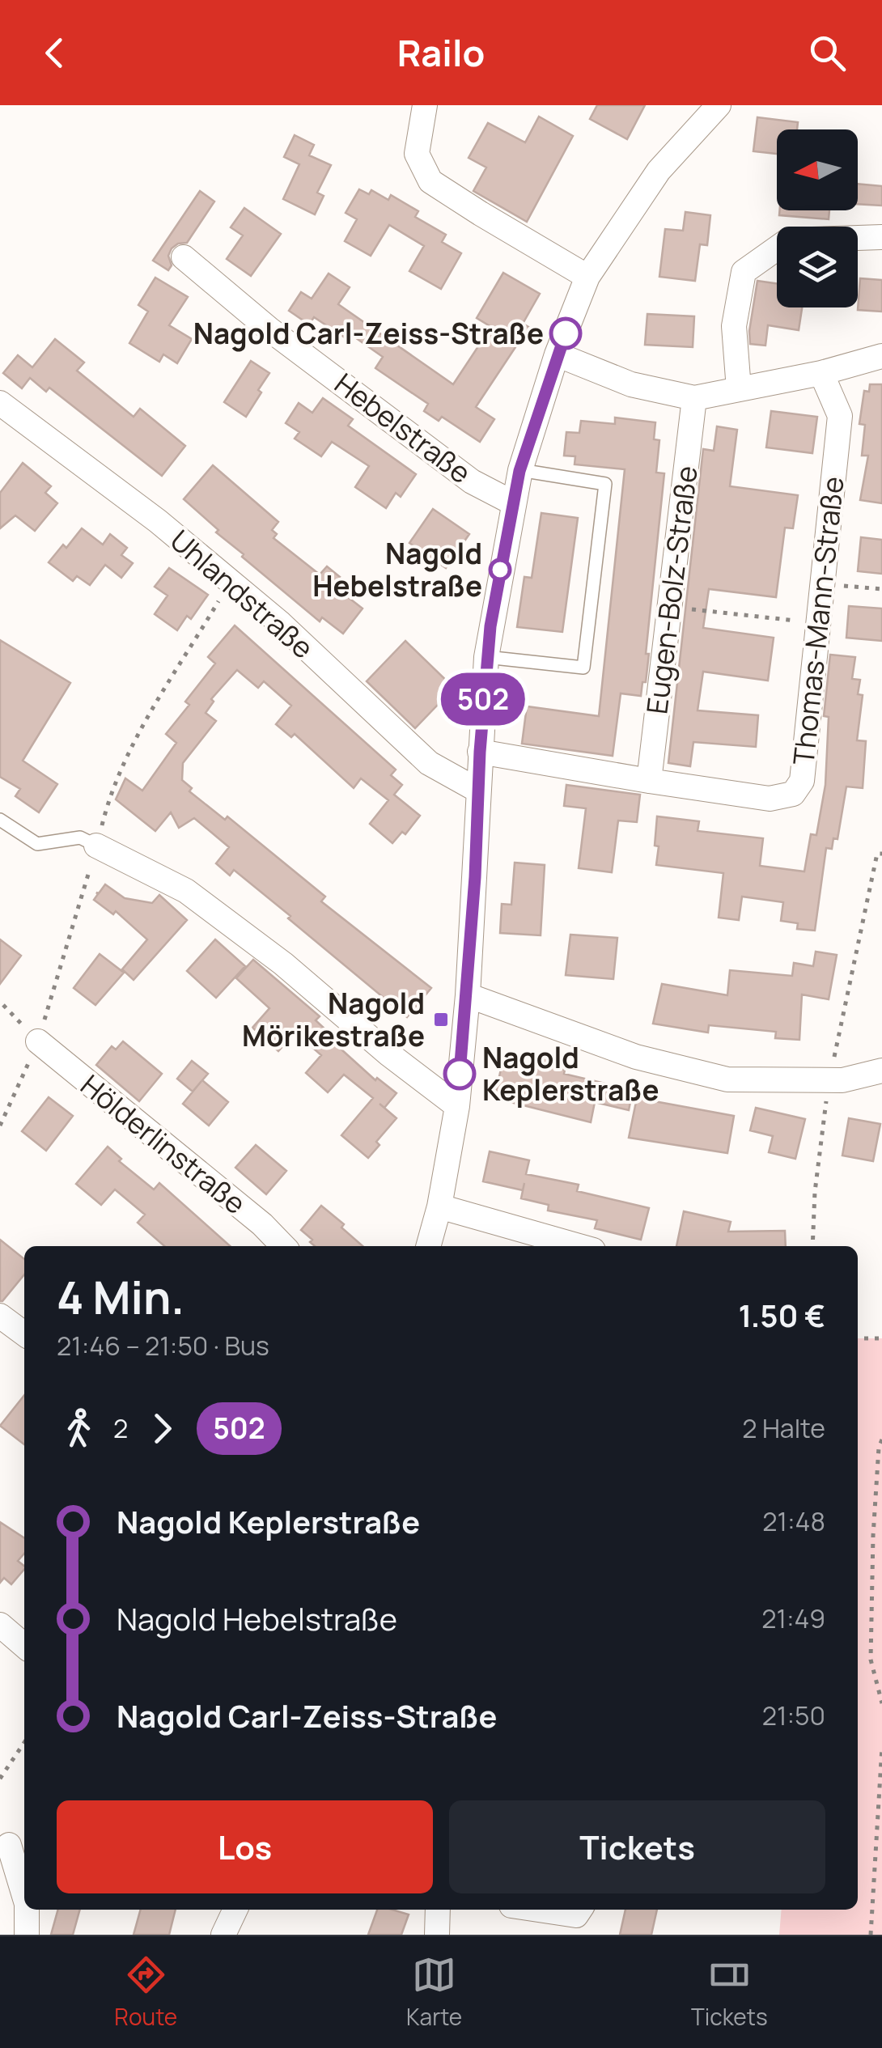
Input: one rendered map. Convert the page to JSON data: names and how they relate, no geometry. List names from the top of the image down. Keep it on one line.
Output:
{"streets":{"street":["Hebelstraße","Eugen-Bolz-Straße","Uhlandstraße","Thomas-Mann-Straße","Hölderlinstraße"]},"crossings":[["Eugen-Bolz-Straße","Thomas-Mann-Straße"]],"places":{"other":["Nagold Carl-Zeiss-Straße","Nagold Hebelstraße","Nagold Keplerstraße"],"transit":["Nagold Mörikestraße"]},"lines":["bus line 502"],"north":"left","page":{"header":"Railo","on_map":"502","heading":["4 Min.","21:46 – 21:50 · Bus","1.50 €"],"legs":["2","502","2 Halte"],"list":[{"name":"Nagold Keplerstraße","value":"21:48"},{"name":"Nagold Hebelstraße","value":"21:49"},{"name":"Nagold Carl-Zeiss-Straße","value":"21:50"}],"buttons":["Los","Tickets"],"tabs":["Route","Karte","Tickets"]}}
